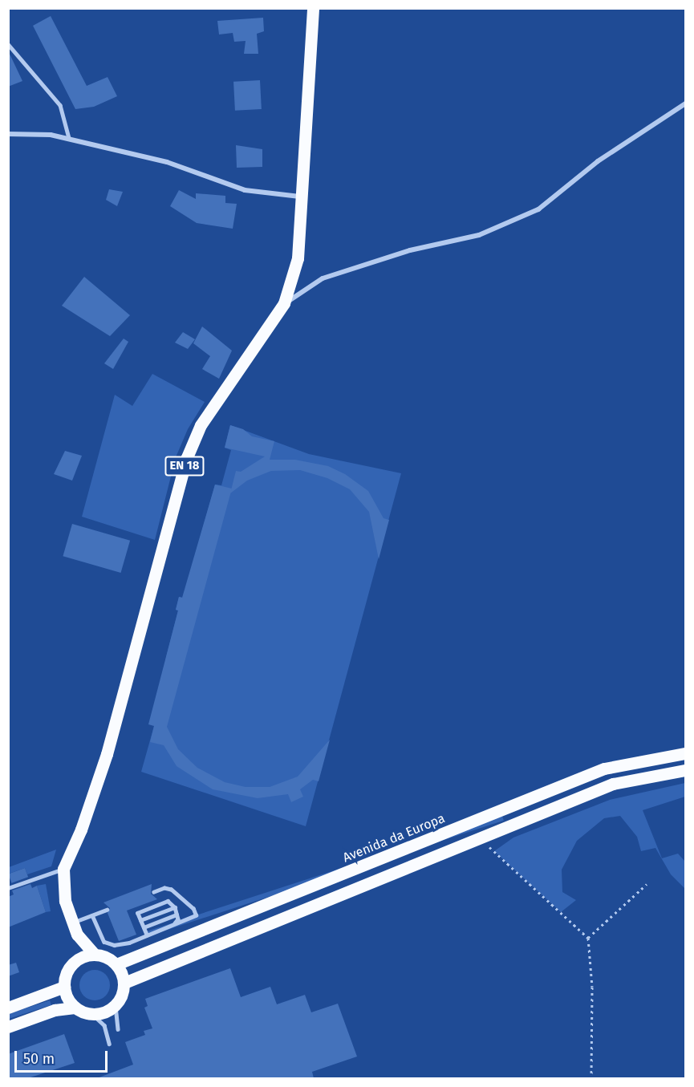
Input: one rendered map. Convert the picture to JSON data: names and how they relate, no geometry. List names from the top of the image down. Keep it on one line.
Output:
{"streets":{"main road":["EN 18","Avenida da Europa"]},"crossings":[["EN 18","Avenida da Europa"]],"scale_bar":"50 m"}
